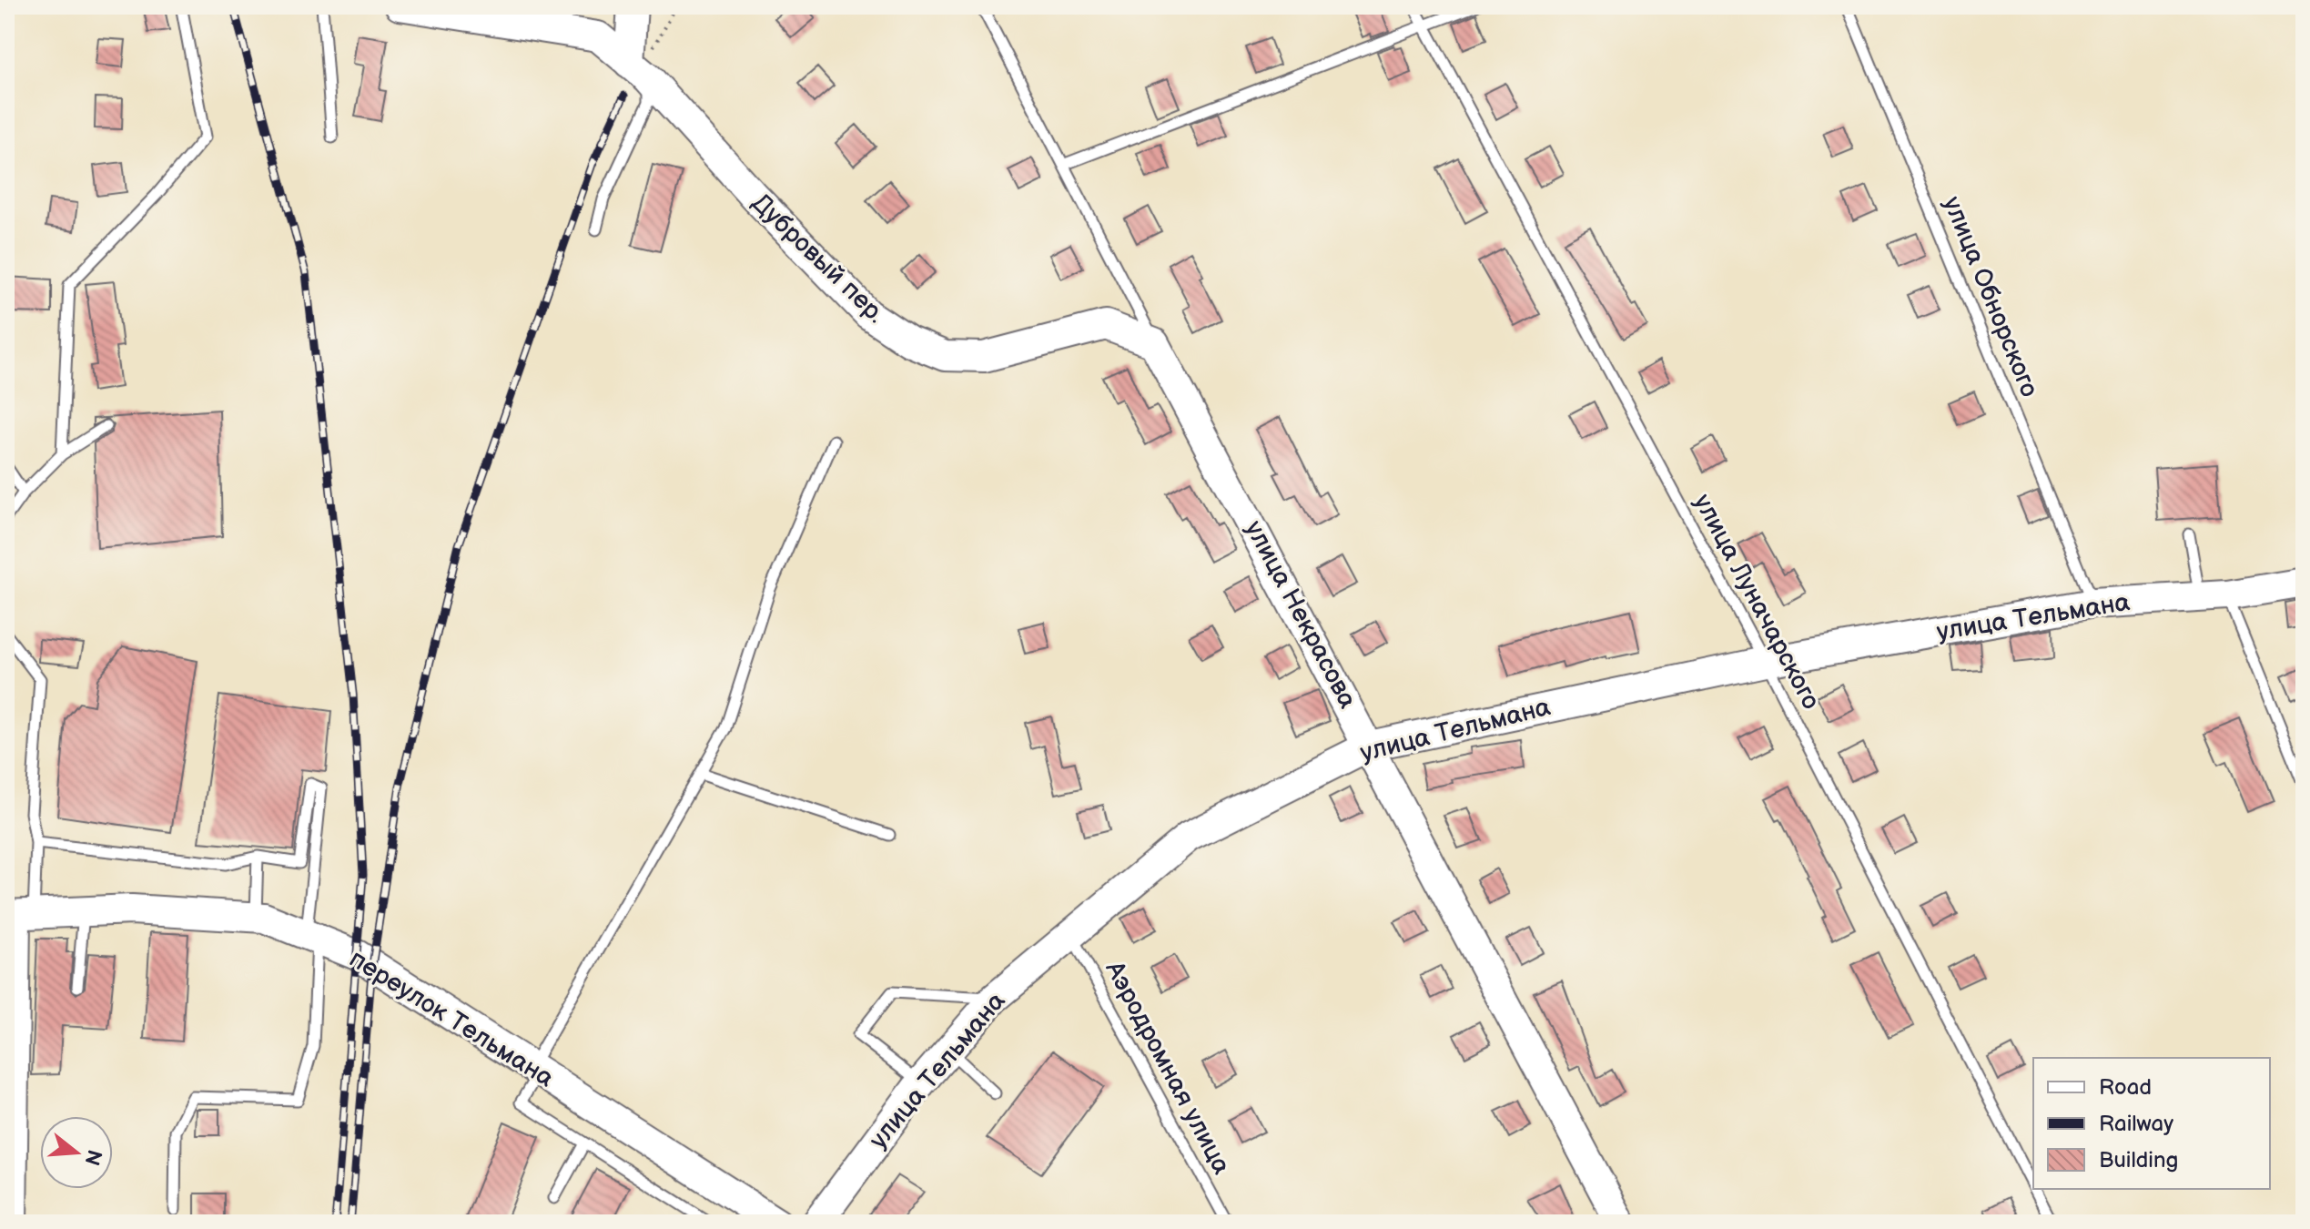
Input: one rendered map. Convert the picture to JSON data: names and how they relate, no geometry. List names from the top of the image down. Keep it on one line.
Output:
{"streets":{"street":["Дубровый пер.","улица Некрасова","улица Тельмана","переулок Тельмана"],"lane":["улица Обнорского","улица Луначарского","Аэродромная улица"]},"crossings":[["Дубровый пер.","улица Некрасова"],["улица Обнорского","улица Тельмана"],["улица Луначарского","улица Тельмана"],["улица Некрасова","улица Тельмана"],["улица Тельмана","Аэродромная улица"]],"legend":["Road","Railway","Building"],"north":"right"}
